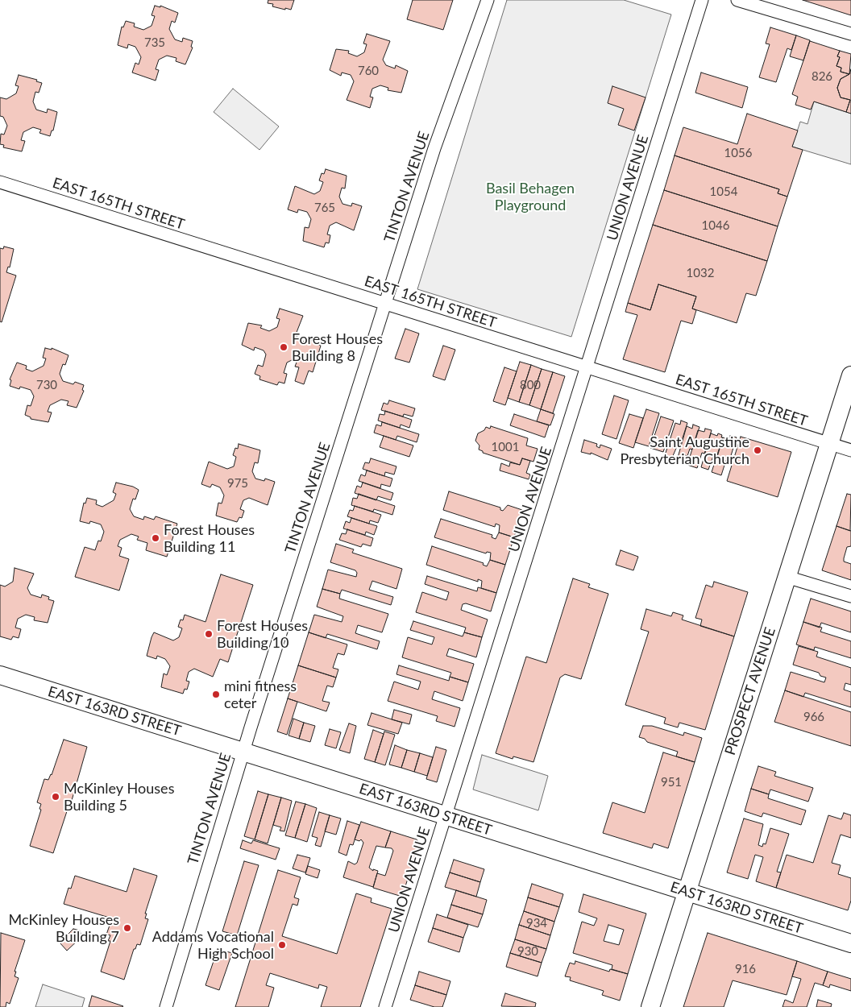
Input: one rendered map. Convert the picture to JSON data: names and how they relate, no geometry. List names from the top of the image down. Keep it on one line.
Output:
{"streets":{"main road":["PROSPECT AVENUE","EAST 163RD STREET"],"street":["TINTON AVENUE","UNION AVENUE","EAST 165TH STREET"]},"crossings":[["TINTON AVENUE","EAST 165TH STREET"],["TINTON AVENUE","EAST 163RD STREET"],["UNION AVENUE","EAST 165TH STREET"],["UNION AVENUE","EAST 163RD STREET"],["EAST 165TH STREET","PROSPECT AVENUE"],["PROSPECT AVENUE","EAST 163RD STREET"]],"parks":["Basil Behagen Playground"],"places":["Forest Houses Building 8","Saint Augustine Presbyterian Church","Forest Houses Building 11","Forest Houses Building 10","mini fitness ceter","McKinley Houses Building 5","McKinley Houses Building 7","Addams Vocational High School"],"house_numbers":["735","760","826","1056","1054","765","1046","1032","730","800","1001","975","966","951","934","930","916"]}
